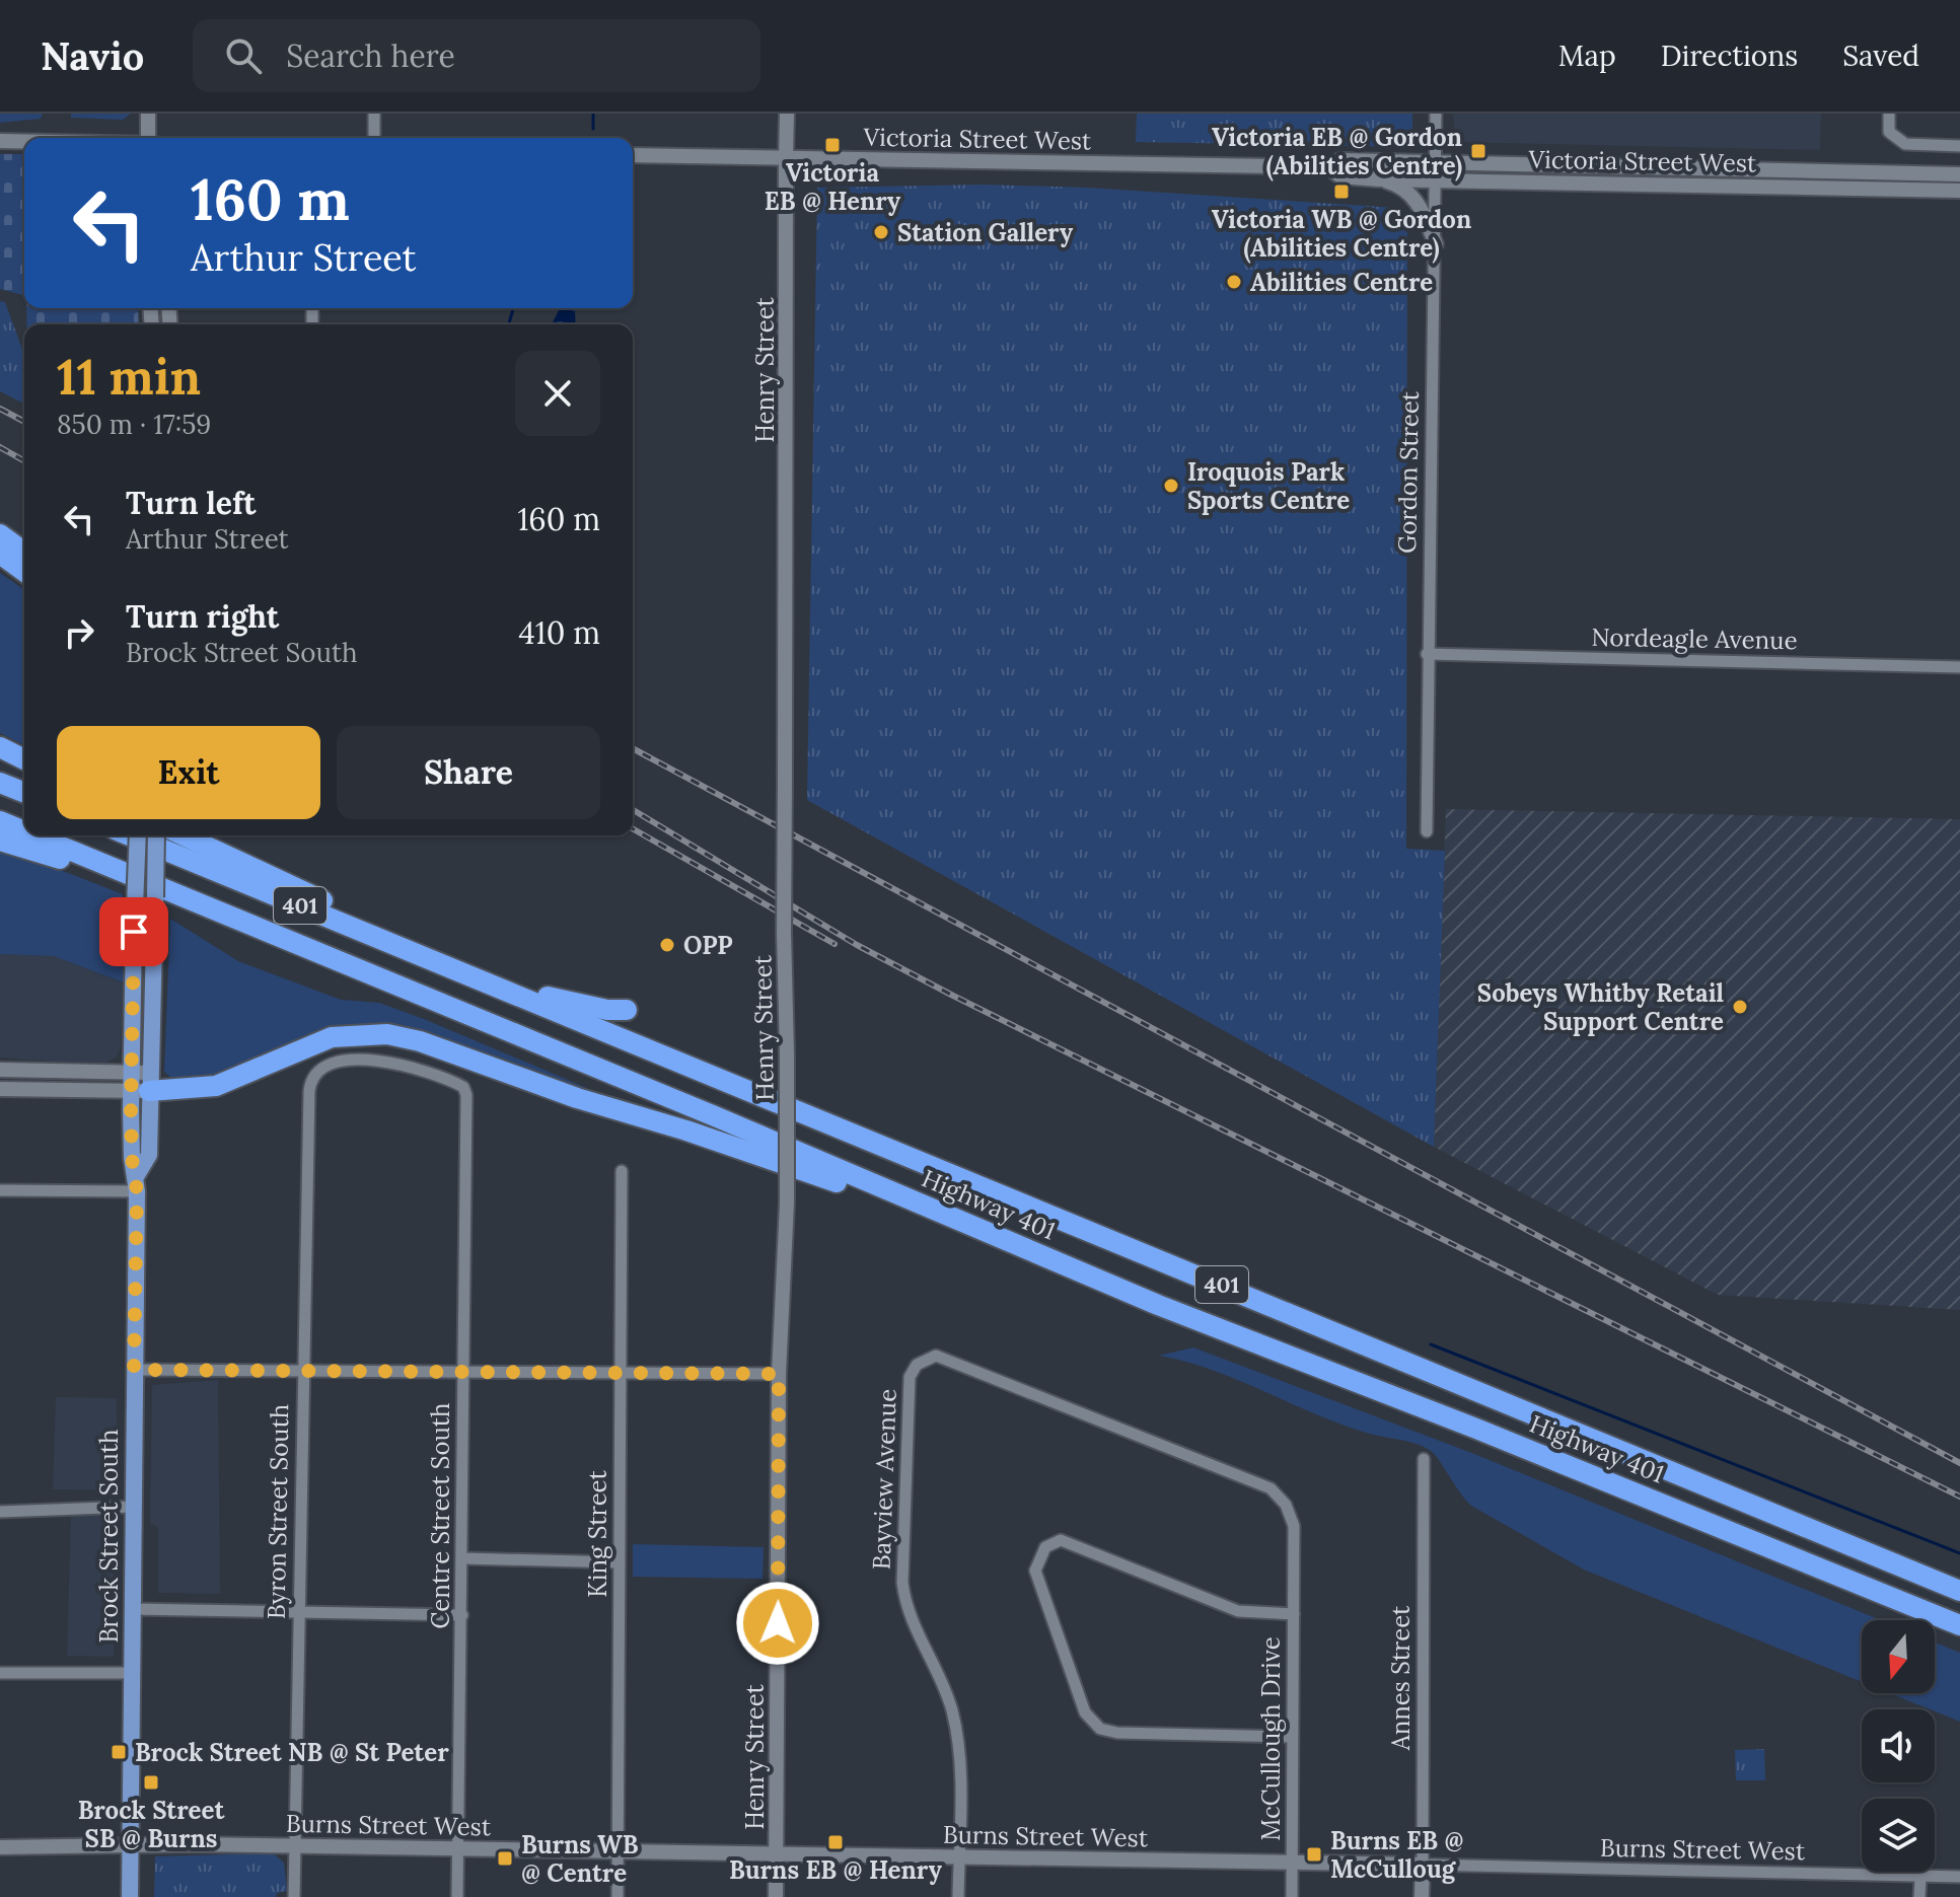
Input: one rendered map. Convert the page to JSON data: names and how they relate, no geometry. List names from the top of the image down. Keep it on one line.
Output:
{"streets":{"highway":["401","Highway 401"],"main road":["Victoria Street West","Henry Street","Brock Street South","Annes Street","Burns Street West"],"street":["Gordon Street","Nordeagle Avenue","Bayview Avenue","Byron Street South","Centre Street South","King Street","McCullough Drive"]},"crossings":[["Victoria Street West","Henry Street"],["Victoria Street West","Gordon Street"],["Henry Street","Burns Street West"],["Gordon Street","Nordeagle Avenue"],["Bayview Avenue","McCullough Drive"],["Bayview Avenue","Burns Street West"],["Byron Street South","Centre Street South"],["Byron Street South","Burns Street West"],["Centre Street South","Burns Street West"],["King Street","Burns Street West"],["Brock Street South","Burns Street West"],["Annes Street","Burns Street West"],["McCullough Drive","Burns Street West"]],"places":{"transit":["Victoria EB @ Henry","Victoria EB @ Gordon (Abilities Centre)","Victoria WB @ Gordon (Abilities Centre)","Brock Street NB @ St Peter","Brock Street SB @ Burns","Burns EB @ Henry","Burns EB @ McCulloug","Burns WB @ Centre"],"other":["Station Gallery","Abilities Centre","Iroquois Park Sports Centre","OPP","Sobeys Whitby Retail Support Centre"]},"north":"bottom","page":{"header":"Navio","search":"Search here","nav":["Map","Directions","Saved"],"turn":["160 m","Arthur Street"],"heading":["11 min","850 m · 17:59"],"list":[{"name":"Turn left","note":"Arthur Street","value":"160 m"},{"name":"Turn right","note":"Brock Street South","value":"410 m"}],"buttons":["Exit","Share"]}}
